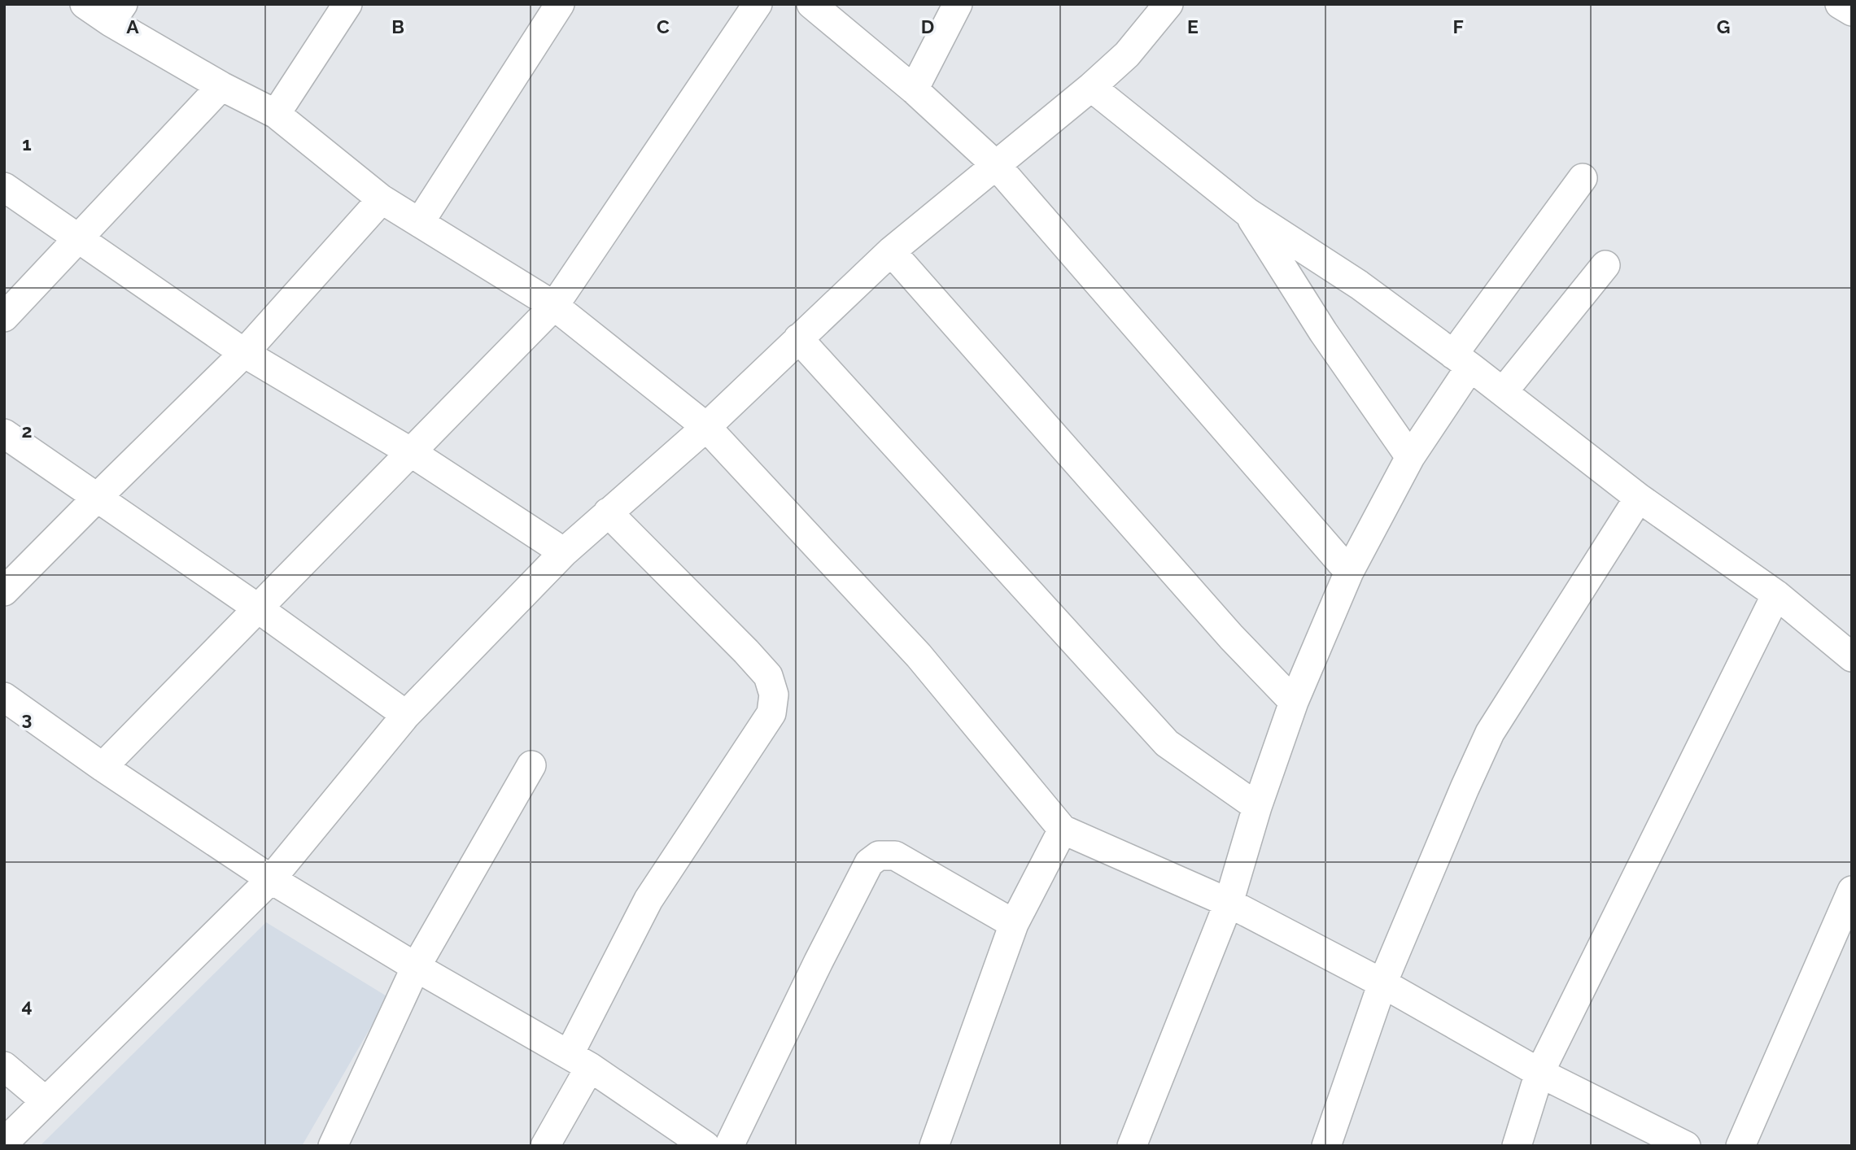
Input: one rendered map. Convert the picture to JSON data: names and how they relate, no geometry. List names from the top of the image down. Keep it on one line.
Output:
{"grid":{"columns":["A","B","C","D","E","F","G"],"rows":["1","2","3","4"]}}
